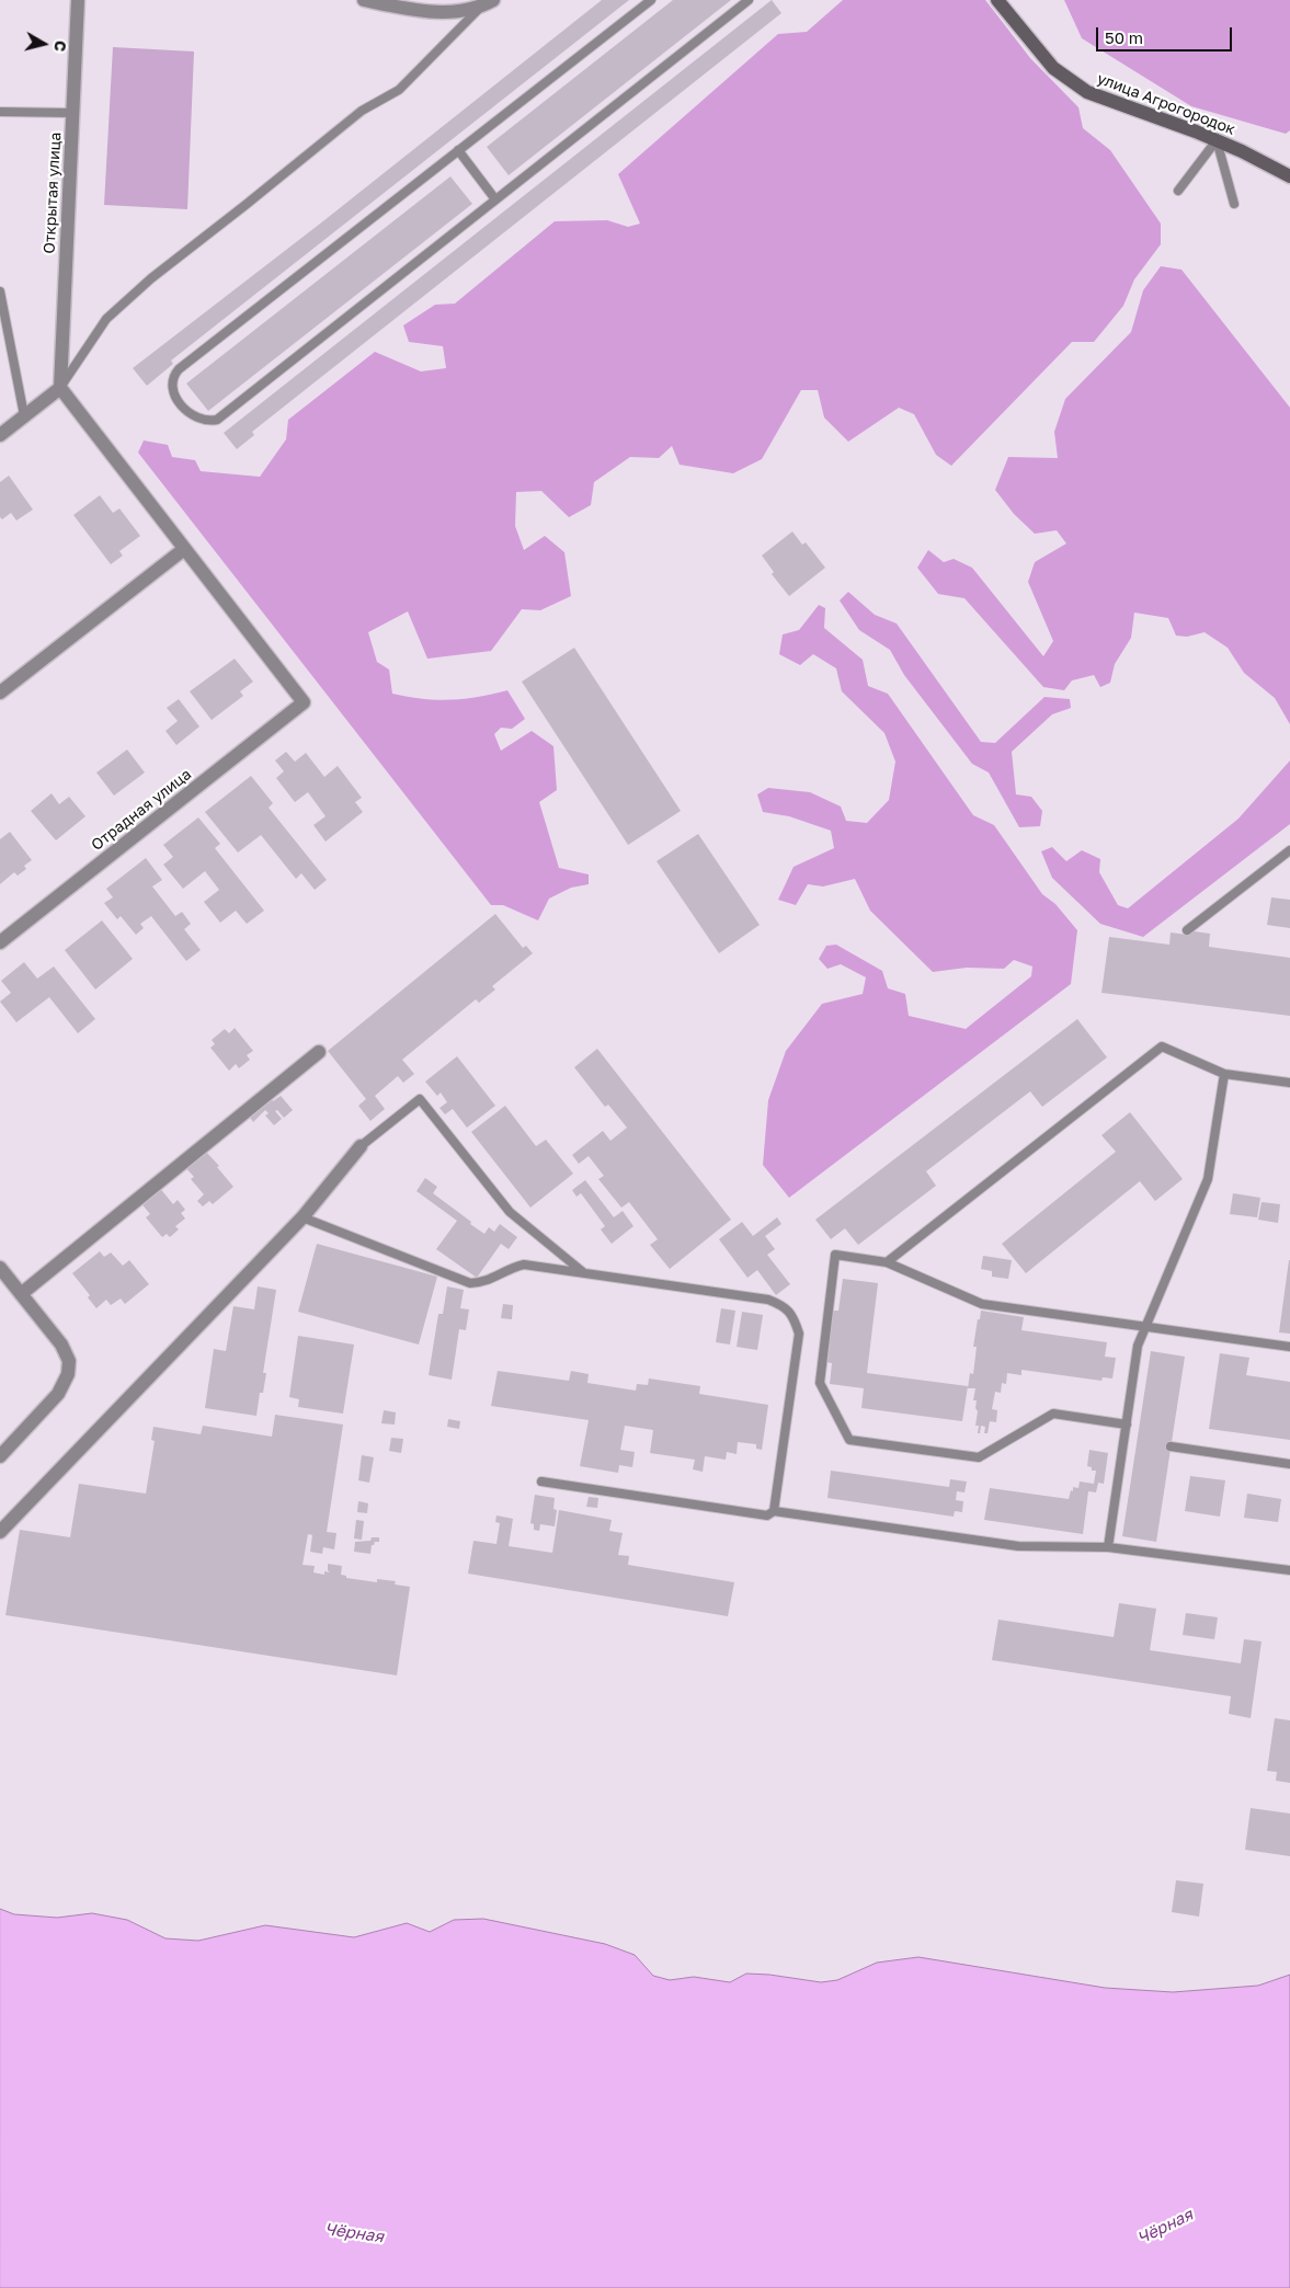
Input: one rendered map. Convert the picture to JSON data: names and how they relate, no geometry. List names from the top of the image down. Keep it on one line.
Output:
{"streets":{"street":["улица Агрогородок","Открытая улица","Отрадная улица"]},"water":["Чёрная"],"scale_bar":"50 m","north":"right"}
